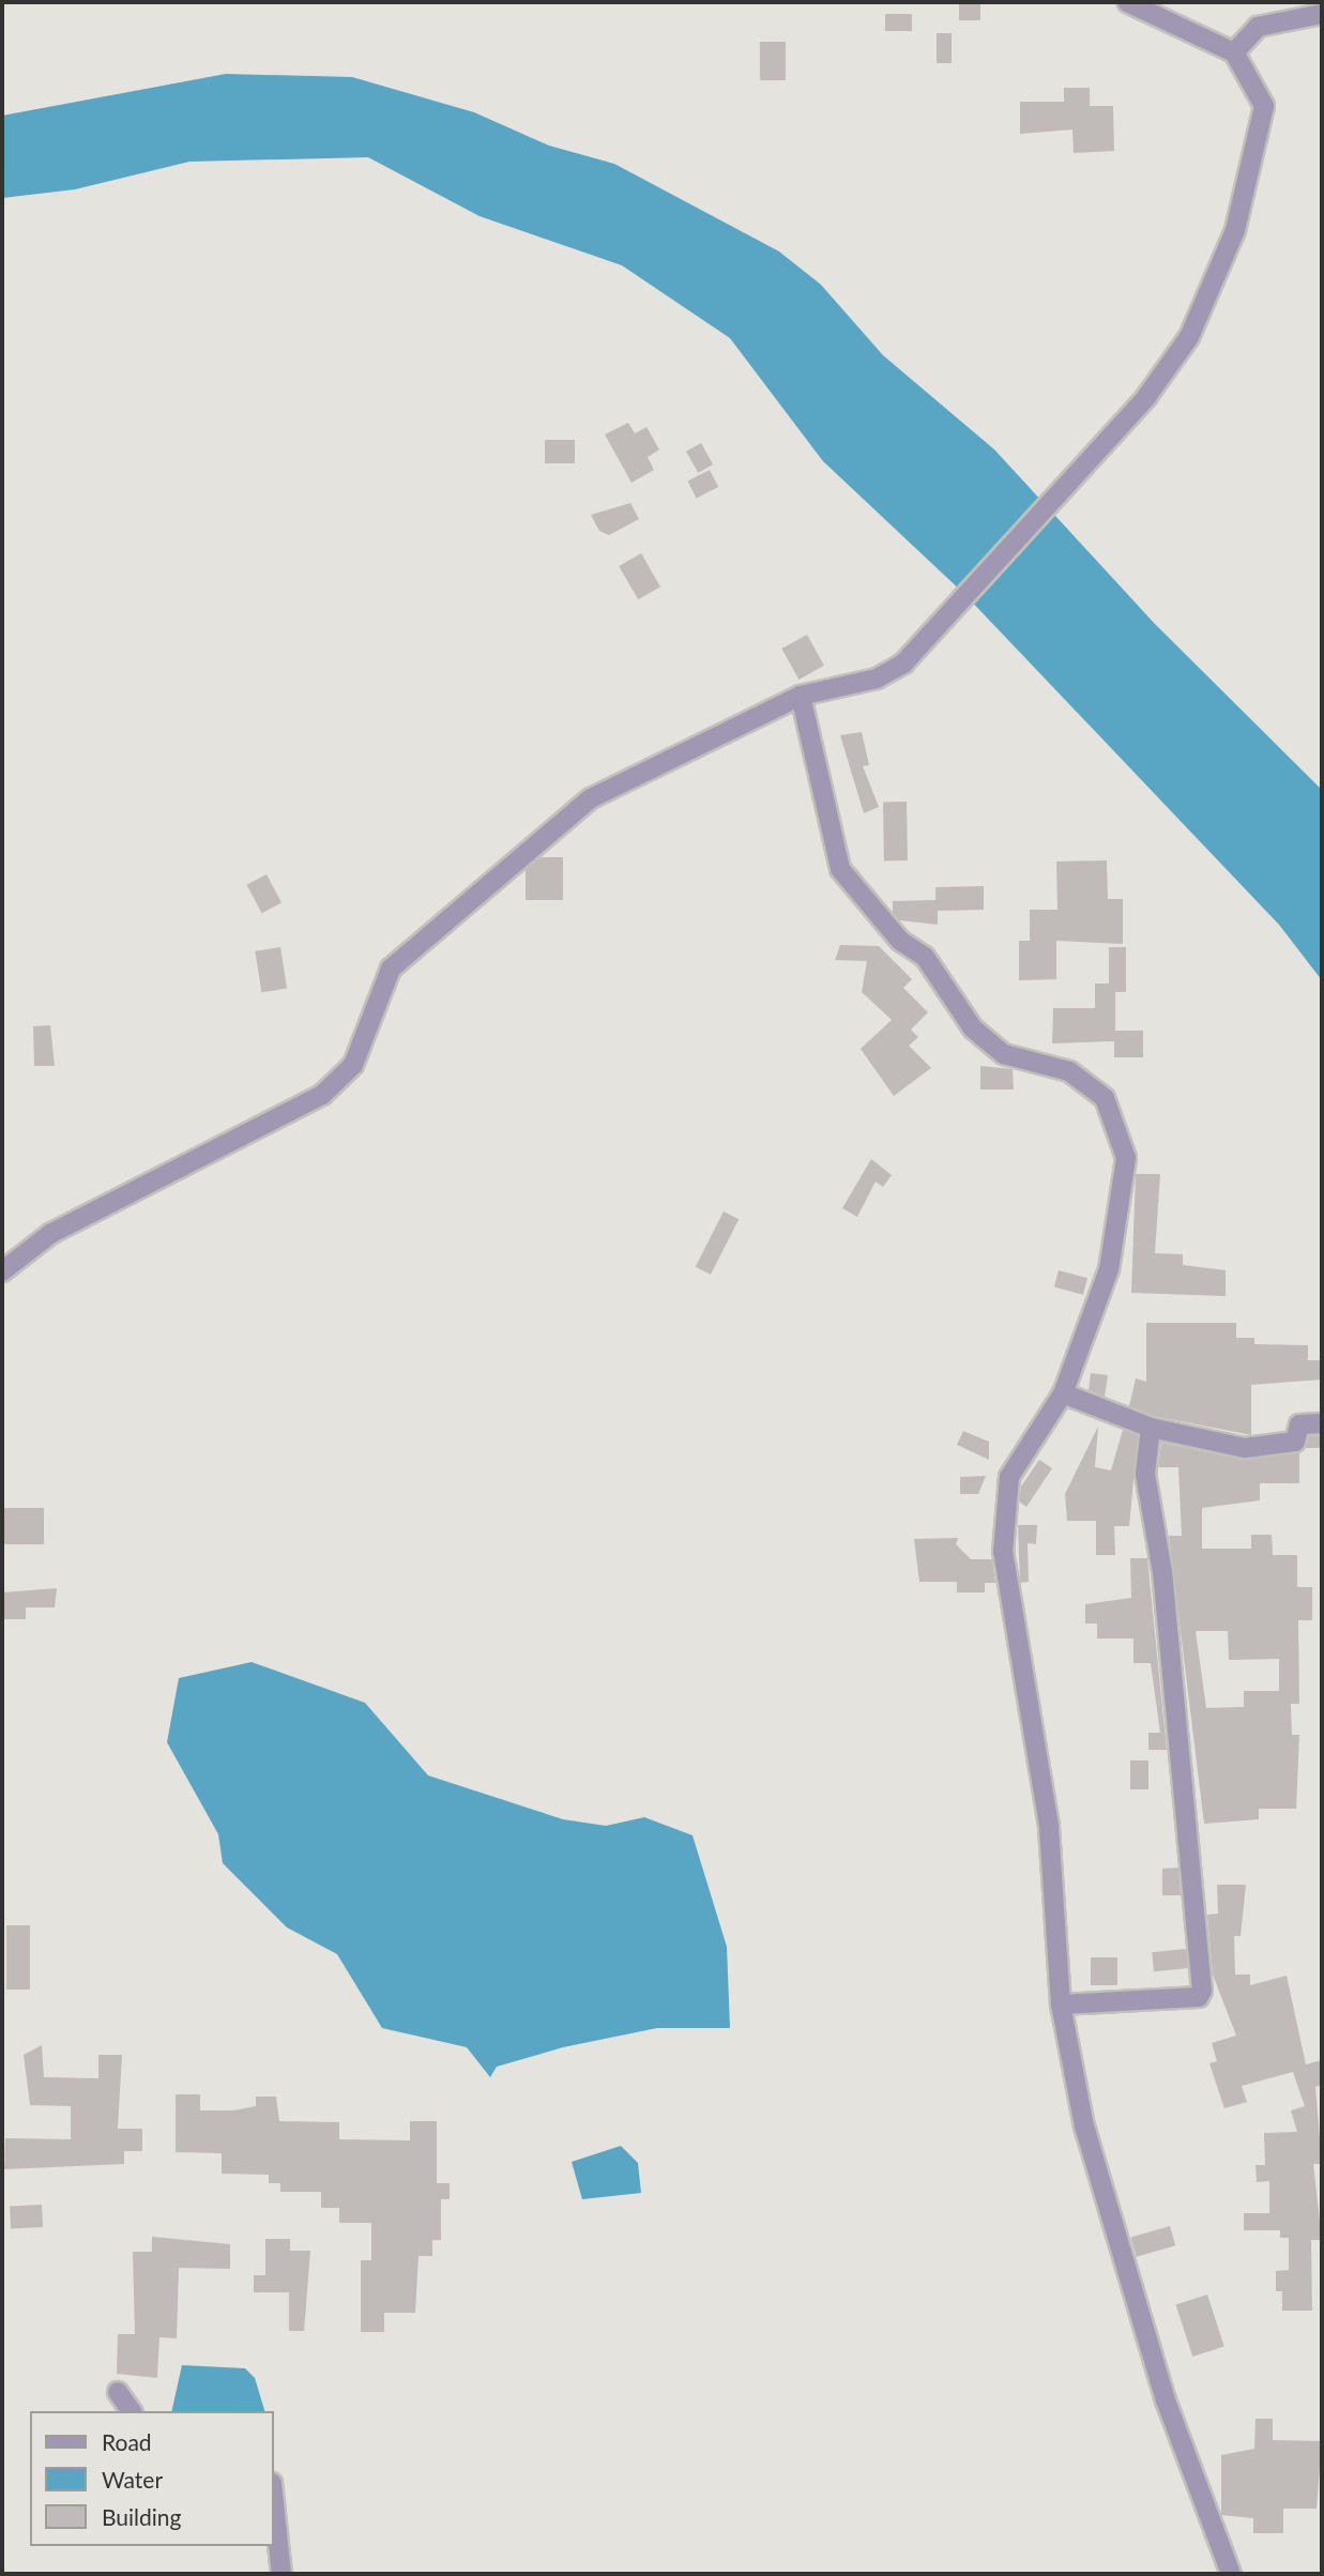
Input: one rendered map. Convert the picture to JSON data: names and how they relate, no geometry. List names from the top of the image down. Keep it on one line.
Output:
{"legend":["Road","Water","Building"]}
